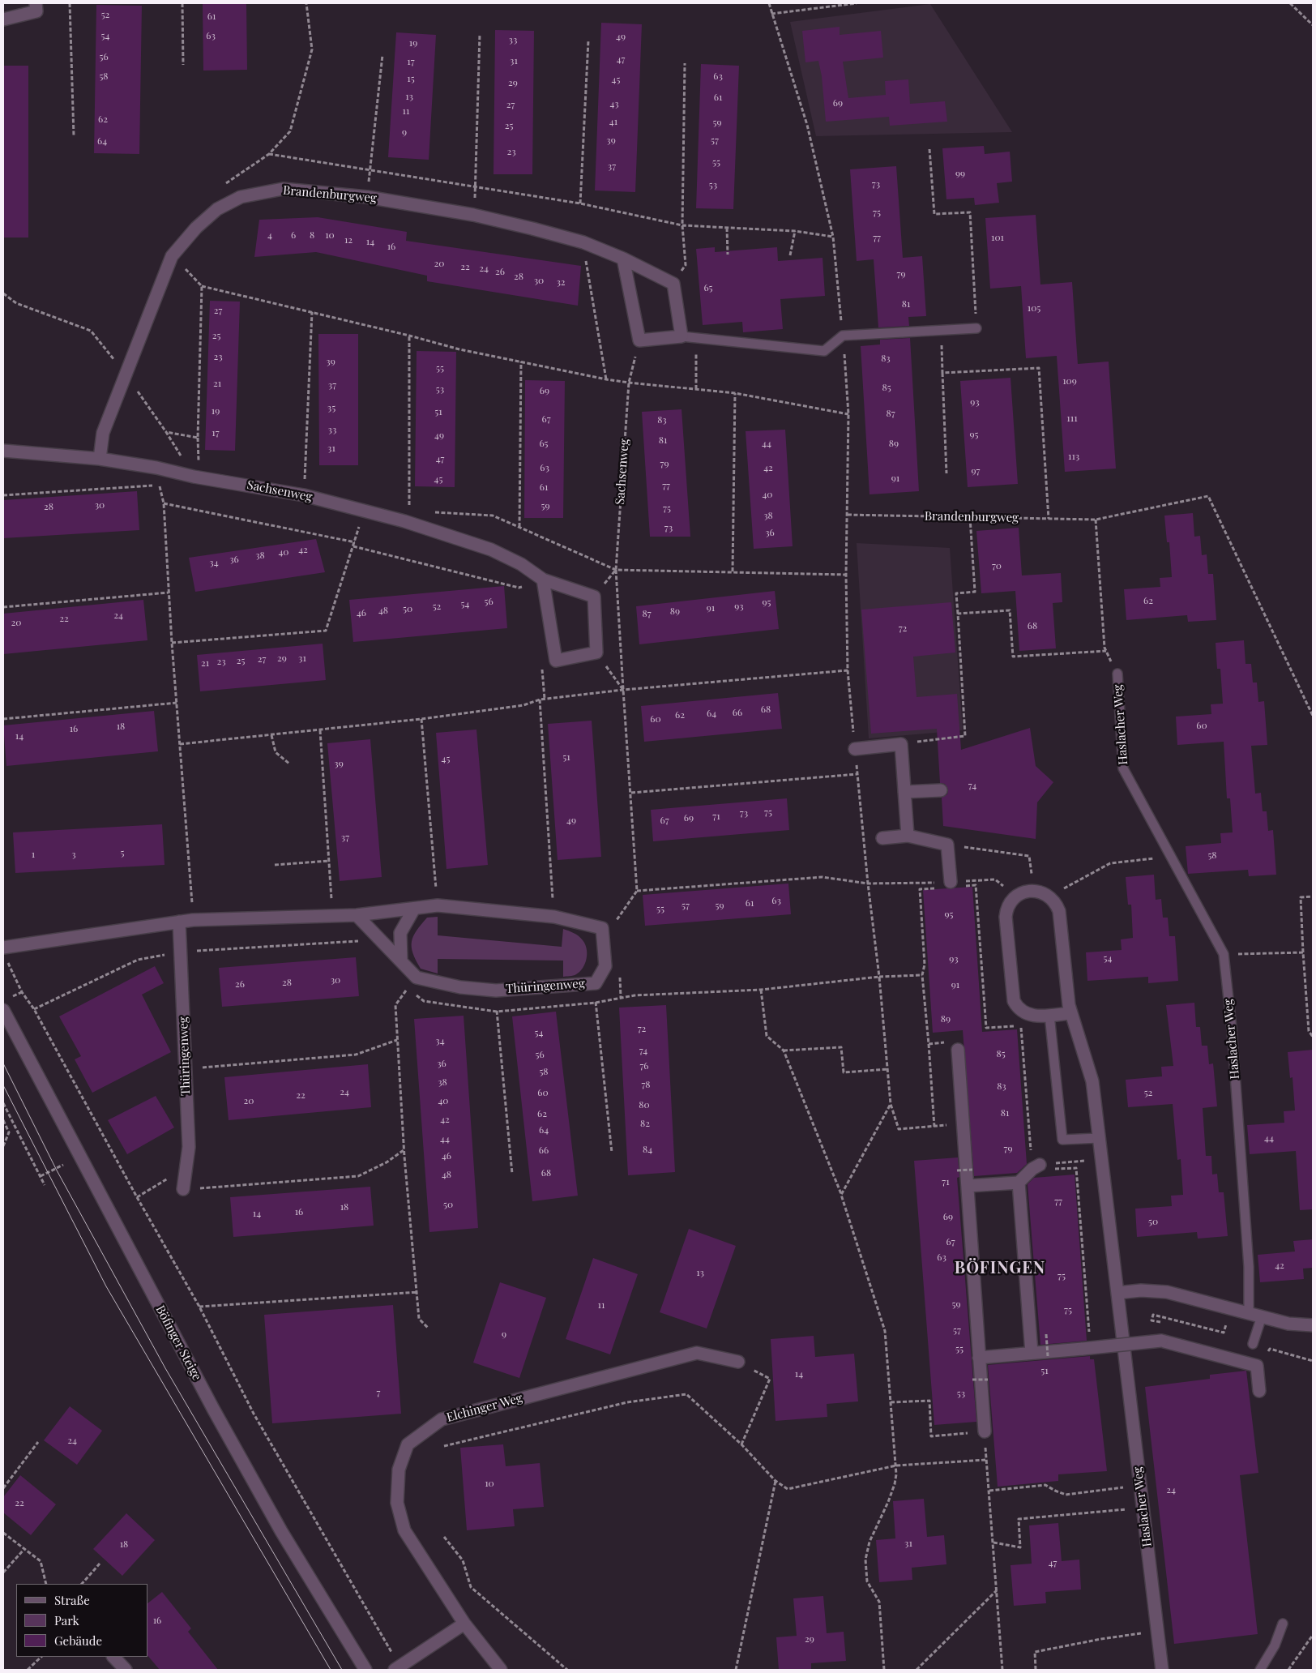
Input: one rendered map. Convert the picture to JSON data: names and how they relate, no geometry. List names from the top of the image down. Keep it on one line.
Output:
{"streets":{"street":["Brandenburgweg","Sachsenweg","Haslacher Weg","Thüringenweg","Böfinger Steige","Elchinger Weg"]},"crossings":[["Brandenburgweg","Sachsenweg"],["Brandenburgweg","Haslacher Weg"]],"districts":["BÖFINGEN"],"house_numbers":["52","61","54","63","49","33","19","56","47","31","17","58","63","15","45","29","13","61","69","43","27","11","62","41","59","25","9","39","57","64","23","55","37","99","73","53","75","4","6","8","10","77","101","12","14","16","20","22","24","26","79","28","30","32","65","81","105","27","25","23","83","39","55","109","21","37","85","53","69","93","35","19","51","87","111","67","83","33","17","95","49","81","65","44","89","31","113","47","79","63","42","97","91","45","77","61","40","30","59","28","75","38","73","36","42","40","38","36","34","70","62","56","95","54","52","93","91","50","48","89","46","87","24","22","20","68","72","29","31","27","25","23","21","68","66","64","62","60","60","18","16","14","51","45","39","74","75","73","71","69","49","67","37","5","1","3","58","63","61","57","59","55","95","54","93","30","28","26","91","89","72","54","34","74","85","56","36","76","58","38","78","83","24","60","52","22","20","40","80","81","62","42","82","64","44","44","79","84","66","46","68","48","71","77","50","18","16","14","69","50","67","63","42","13","75","59","11","75","57","9","55","51","14","7","53","24","10","24","22","31","18","47","16","29"],"legend":["Straße","Park","Gebäude"]}
